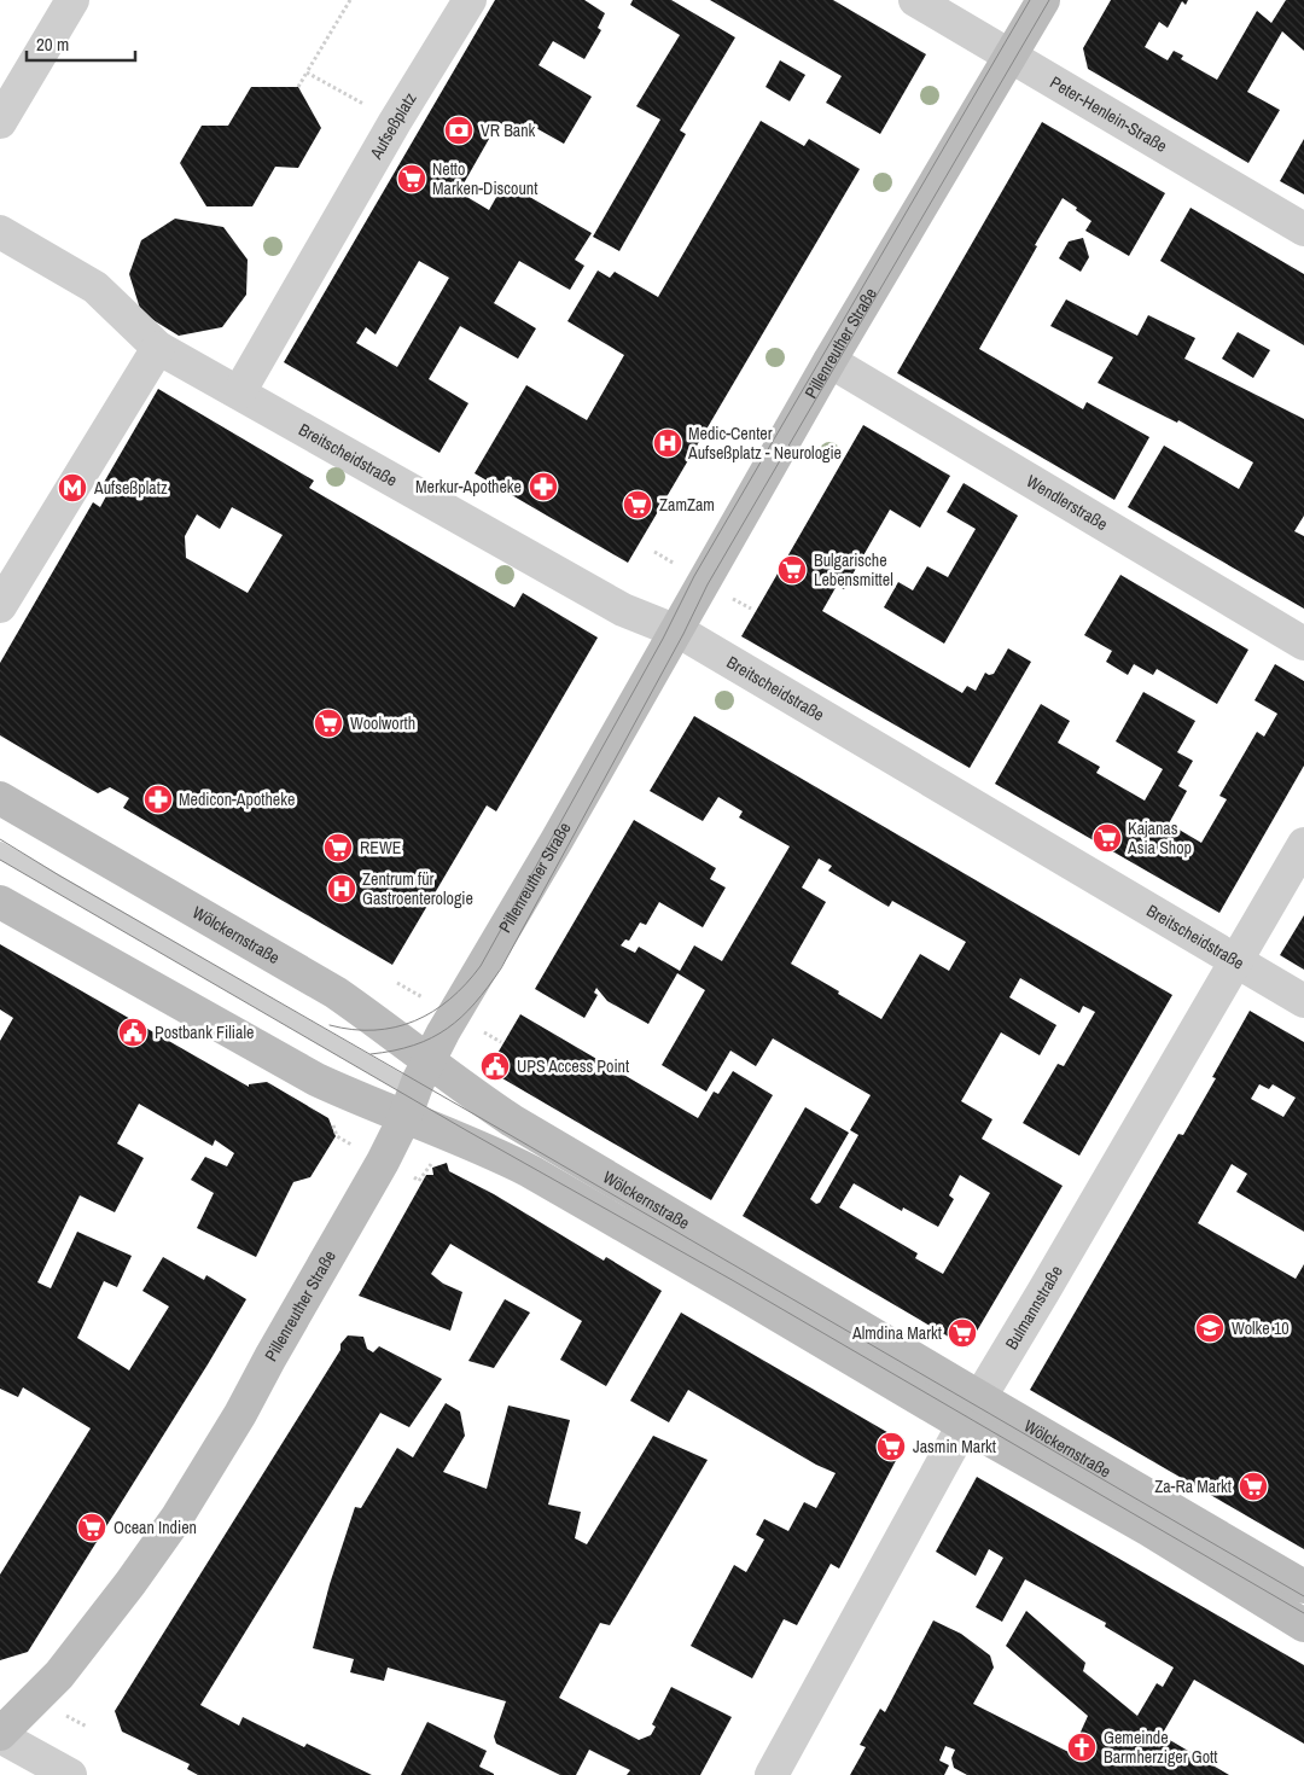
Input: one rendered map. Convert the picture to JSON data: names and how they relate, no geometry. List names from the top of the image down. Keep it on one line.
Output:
{"streets":{"main road":["Pillenreuther Straße","Wölckernstraße"],"street":["Peter-Henlein-Straße","Aufseßplatz","Breitscheidstraße","Wendlerstraße","Bulmannstraße"]},"crossings":[["Peter-Henlein-Straße","Pillenreuther Straße"],["Aufseßplatz","Breitscheidstraße"],["Pillenreuther Straße","Breitscheidstraße"],["Pillenreuther Straße","Wendlerstraße"],["Pillenreuther Straße","Wölckernstraße"],["Breitscheidstraße","Bulmannstraße"],["Wölckernstraße","Bulmannstraße"]],"places":{"bank":["VR Bank"],"supermarket":["Netto Marken-Discount","ZamZam","Bulgarische Lebensmittel","Woolworth","Kajanas Asia Shop","REWE","Almdina Markt","Jasmin Markt","Za-Ra Markt","Ocean Indien"],"hospital":["Medic-Center Aufseßplatz - Neurologie","Zentrum für Gastroenterologie"],"pharmacy":["Merkur-Apotheke","Medicon-Apotheke"],"metro station":["Aufseßplatz"],"public building":["Postbank Filiale","UPS Access Point"],"school or university":["Wolke 10"],"church":["Gemeinde Barmherziger Gott"]},"scale_bar":"20 m"}
